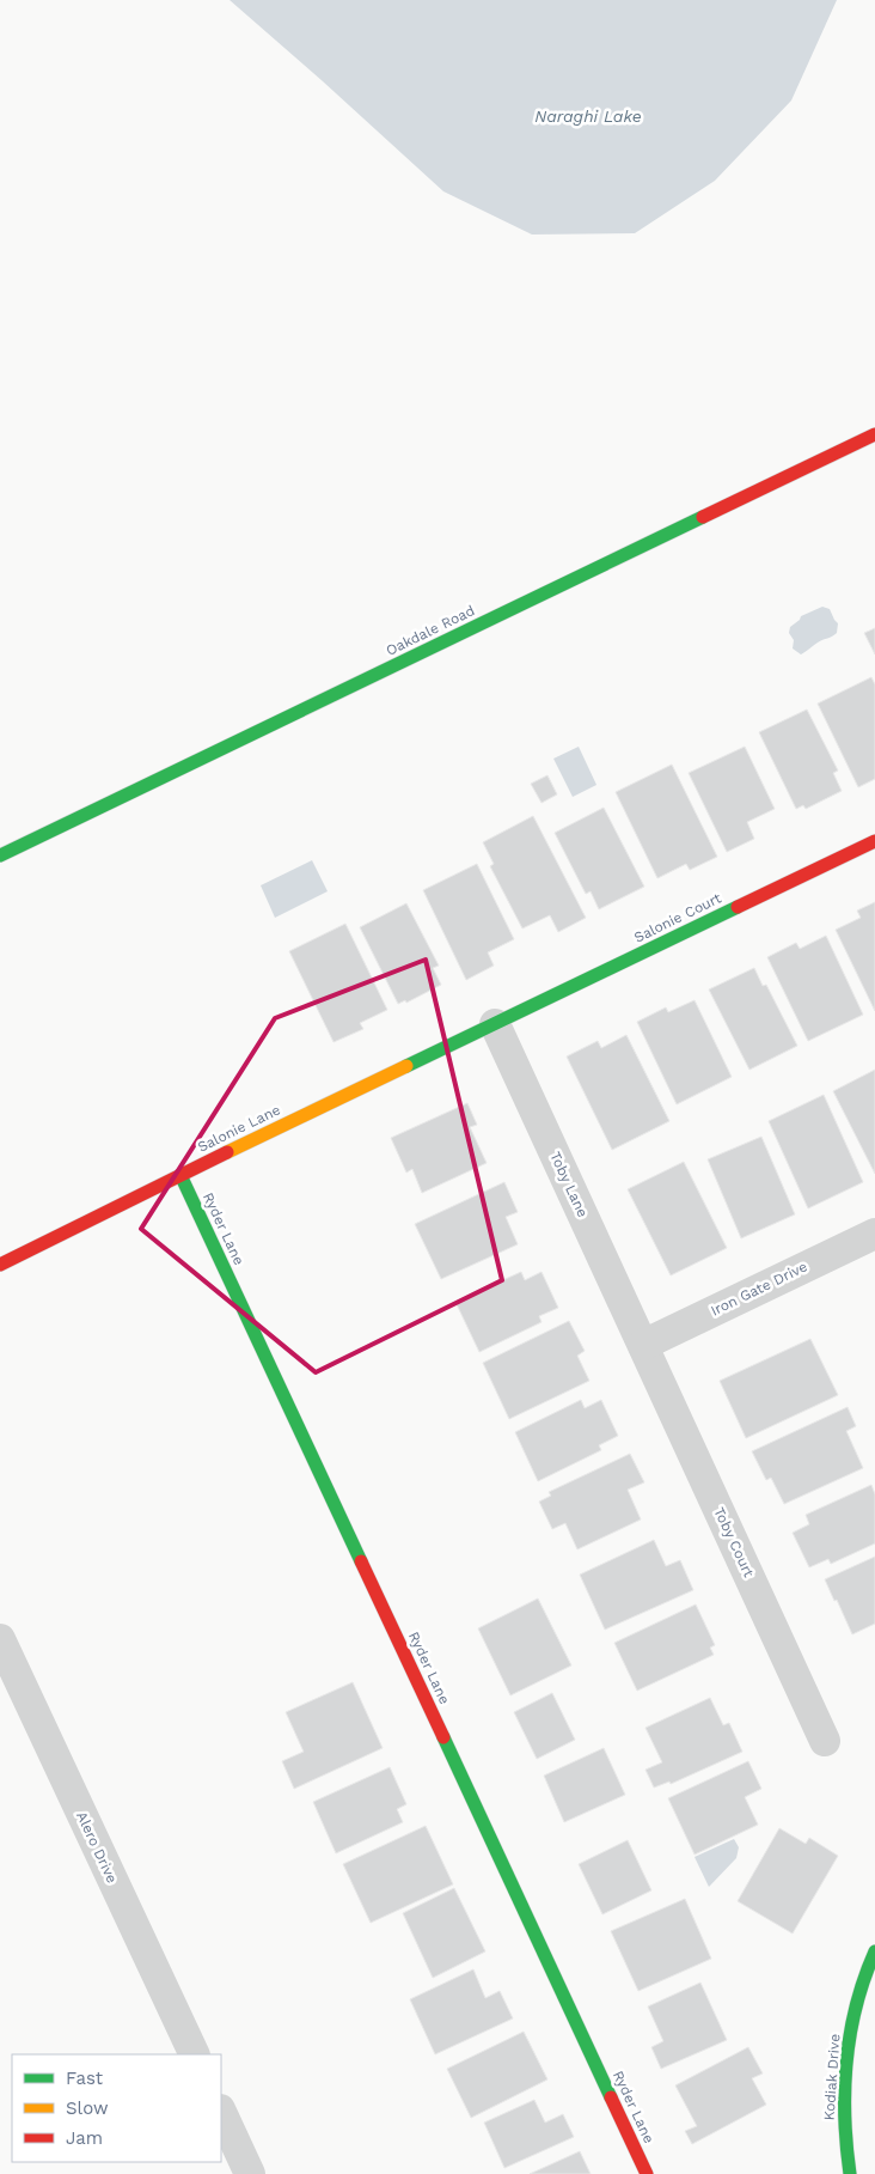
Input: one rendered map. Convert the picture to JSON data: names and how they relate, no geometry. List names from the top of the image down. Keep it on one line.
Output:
{"streets":{"street":["Oakdale Road","Salonie Court","Salonie Lane","Toby Lane","Ryder Lane","Iron Gate Drive","Toby Court","Alero Drive","Kodiak Drive"]},"crossings":[["Salonie Court","Salonie Lane"],["Salonie Court","Toby Lane"],["Salonie Lane","Toby Lane"],["Salonie Lane","Ryder Lane"],["Toby Lane","Iron Gate Drive"],["Toby Lane","Toby Court"],["Iron Gate Drive","Toby Court"]],"water":["Naraghi Lake"],"legend":["Fast","Slow","Jam"]}
